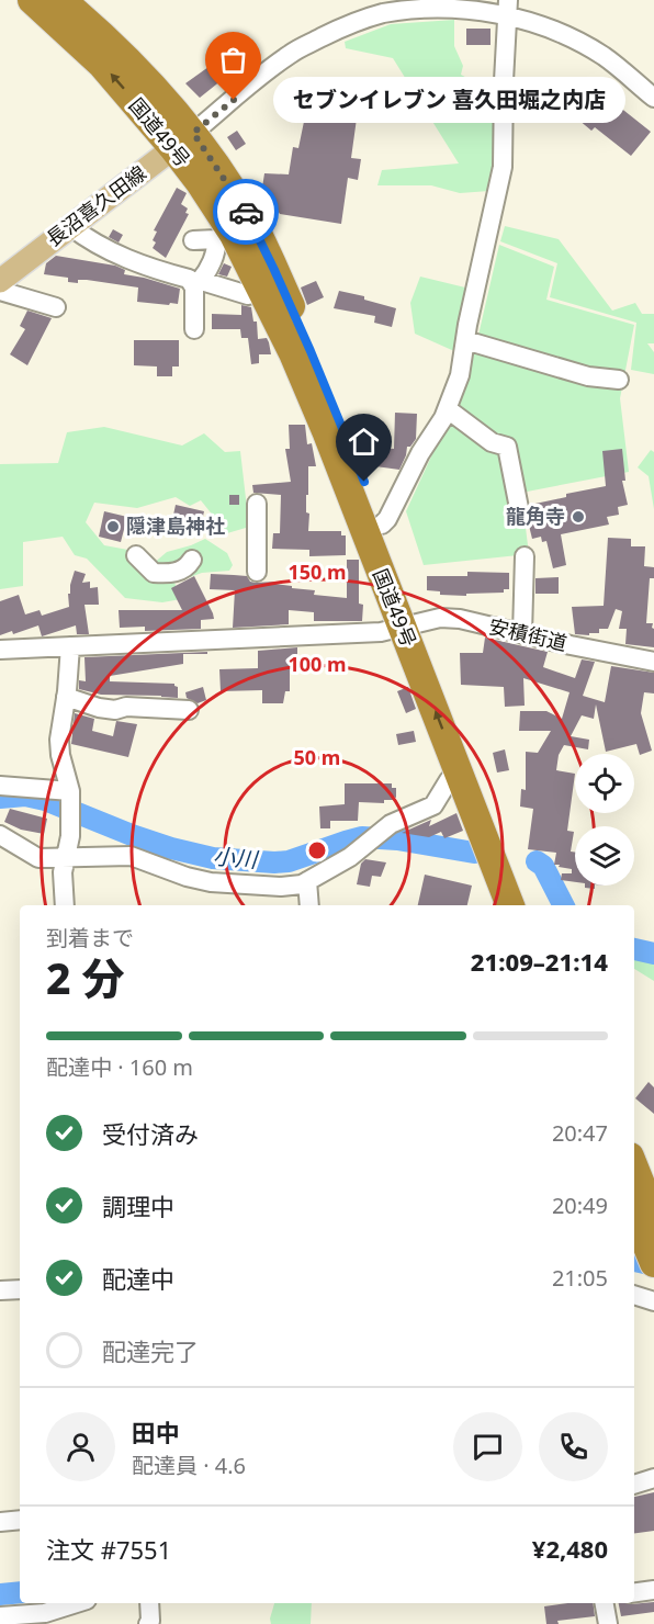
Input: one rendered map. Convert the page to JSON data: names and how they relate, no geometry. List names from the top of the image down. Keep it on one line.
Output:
{"streets":{"highway":["国道49号"],"main road":["長沼喜久田線"],"street":["安積街道"]},"crossings":[["国道49号","長沼喜久田線"],["国道49号","安積街道"]],"water":["小川"],"places":["セブンイレブン 喜久田堀之内店","龍角寺","隠津島神社"],"page":{"bubble":"セブンイレブン 喜久田堀之内店","heading":["2 分","到着まで","21:09–21:14"],"panel":["田中","配達員 · 4.6","注文 #7551","¥2,480"],"bar":"配達中 · 160 m","list":[["受付済み","20:47"],["調理中","20:49"],["配達中","21:05"],"配達完了"]},"rings":["150 m","100 m","50 m"]}
